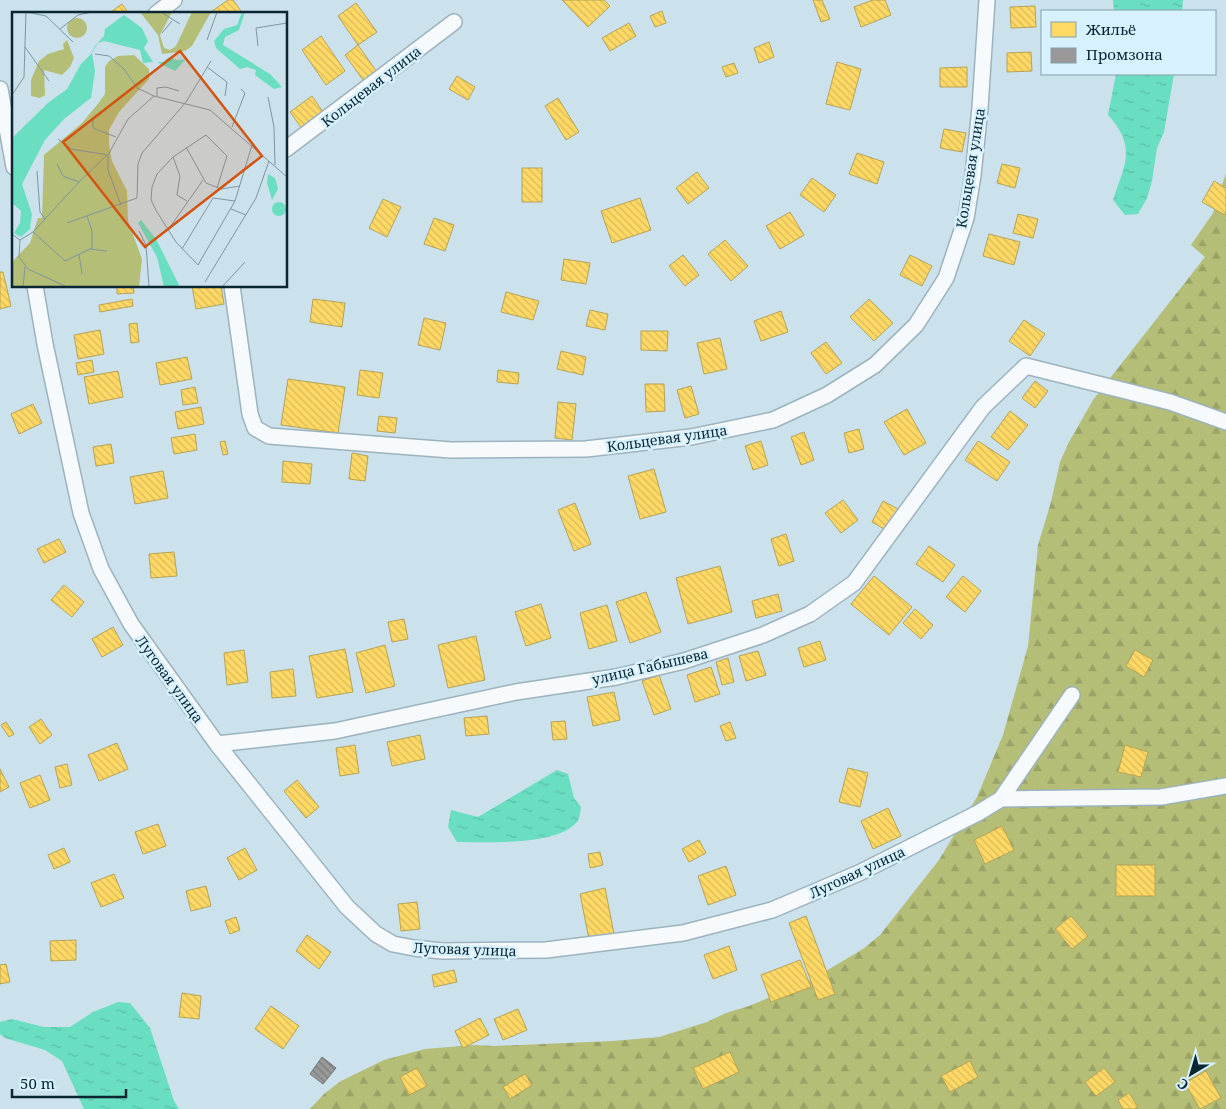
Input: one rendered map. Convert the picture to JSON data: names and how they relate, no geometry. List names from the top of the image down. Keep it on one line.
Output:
{"streets":{"street":["Кольцевая улица","улица Габышева","Луговая улица"]},"crossings":[["улица Габышева","Луговая улица"]],"legend":["Жильё","Промзона"],"scale_bar":"50 m","north":"bottom left"}
